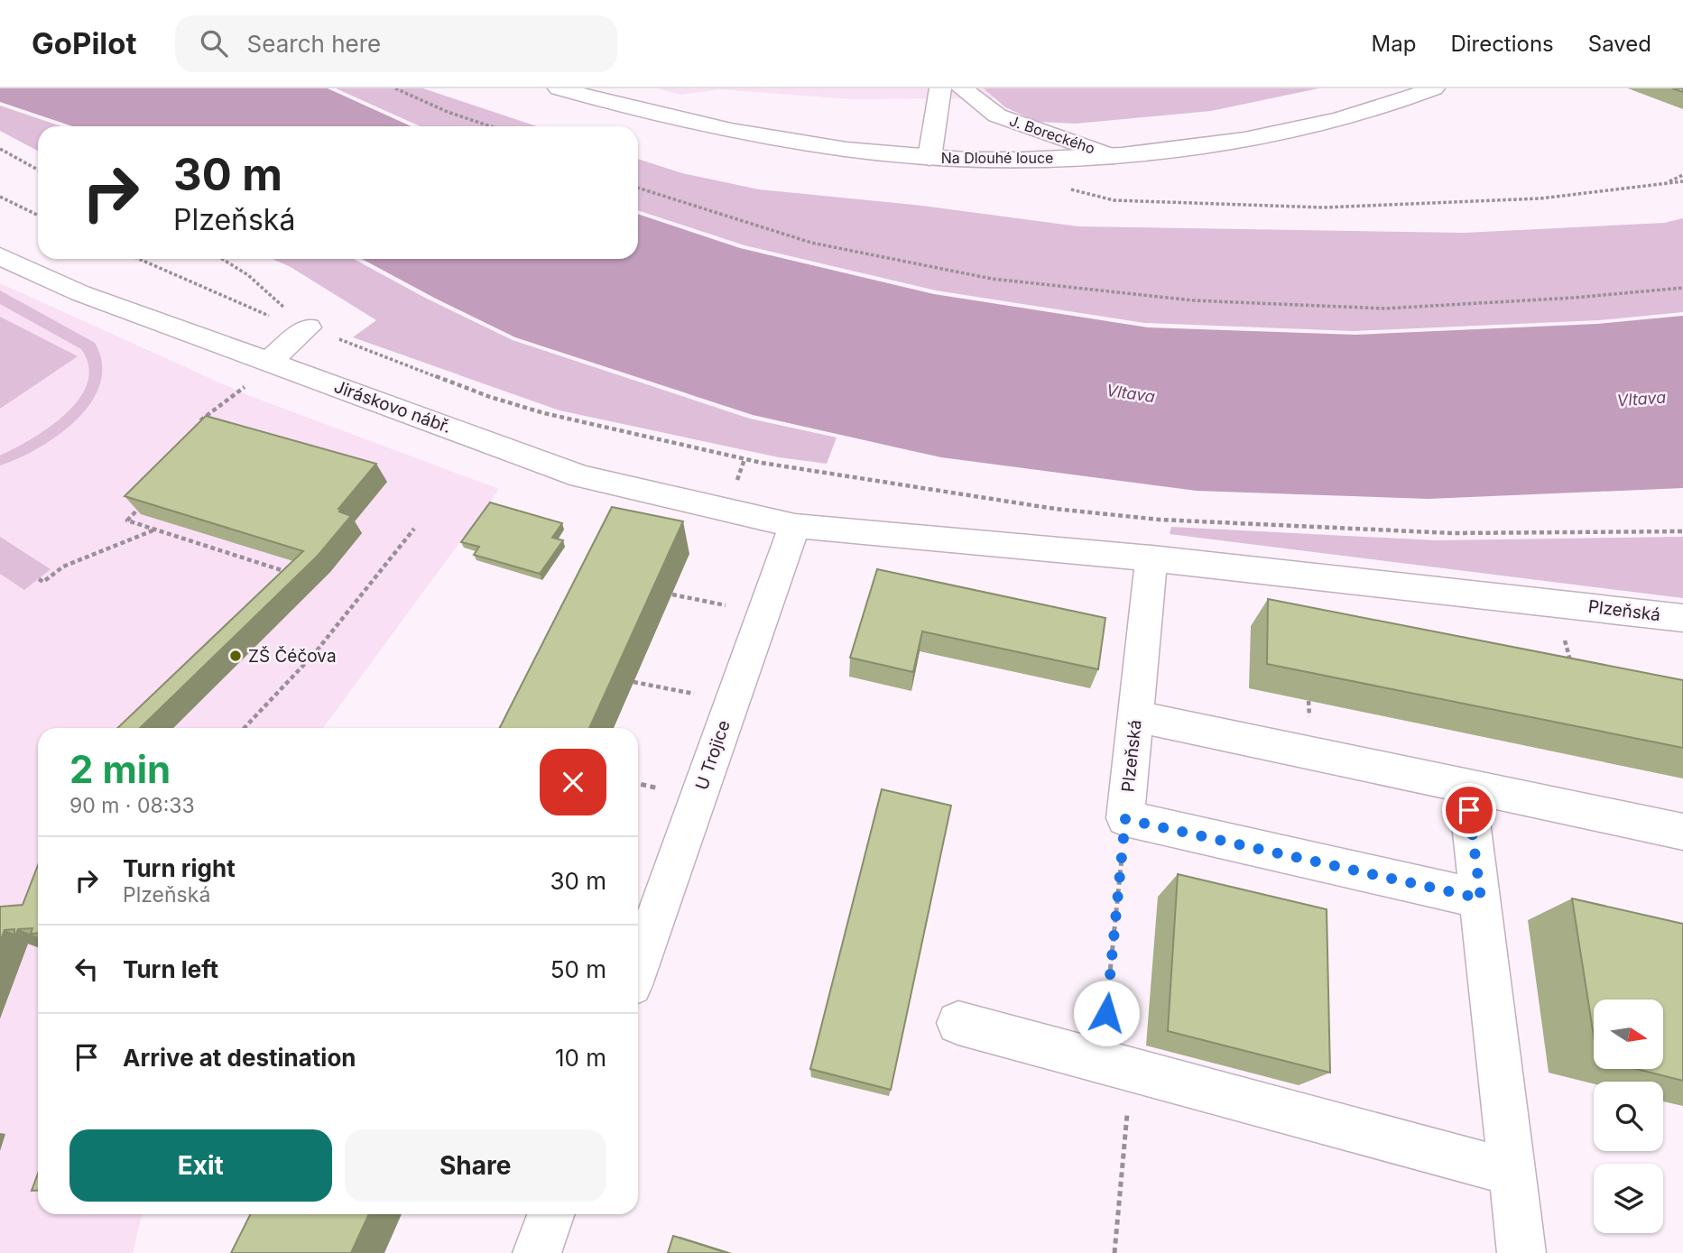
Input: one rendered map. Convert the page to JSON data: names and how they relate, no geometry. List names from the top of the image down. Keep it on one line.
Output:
{"streets":{"street":["J. Boreckého","Na Dlouhé louce","Jiráskovo nábř.","Plzeňská","U Trojice"]},"crossings":[["J. Boreckého","Na Dlouhé louce"],["Jiráskovo nábř.","Plzeňská"],["Jiráskovo nábř.","U Trojice"],["Plzeňská","U Trojice"]],"water":["Vltava"],"places":["ZŠ Čéčova"],"north":"right","page":{"header":"GoPilot","search":"Search here","nav":["Map","Directions","Saved"],"turn":["30 m","Plzeňská"],"heading":["2 min","90 m · 08:33"],"list":[{"name":"Turn right","note":"Plzeňská","value":"30 m"},{"name":"Turn left","value":"50 m"},{"name":"Arrive at destination","value":"10 m"}],"buttons":["Exit","Share"]}}
